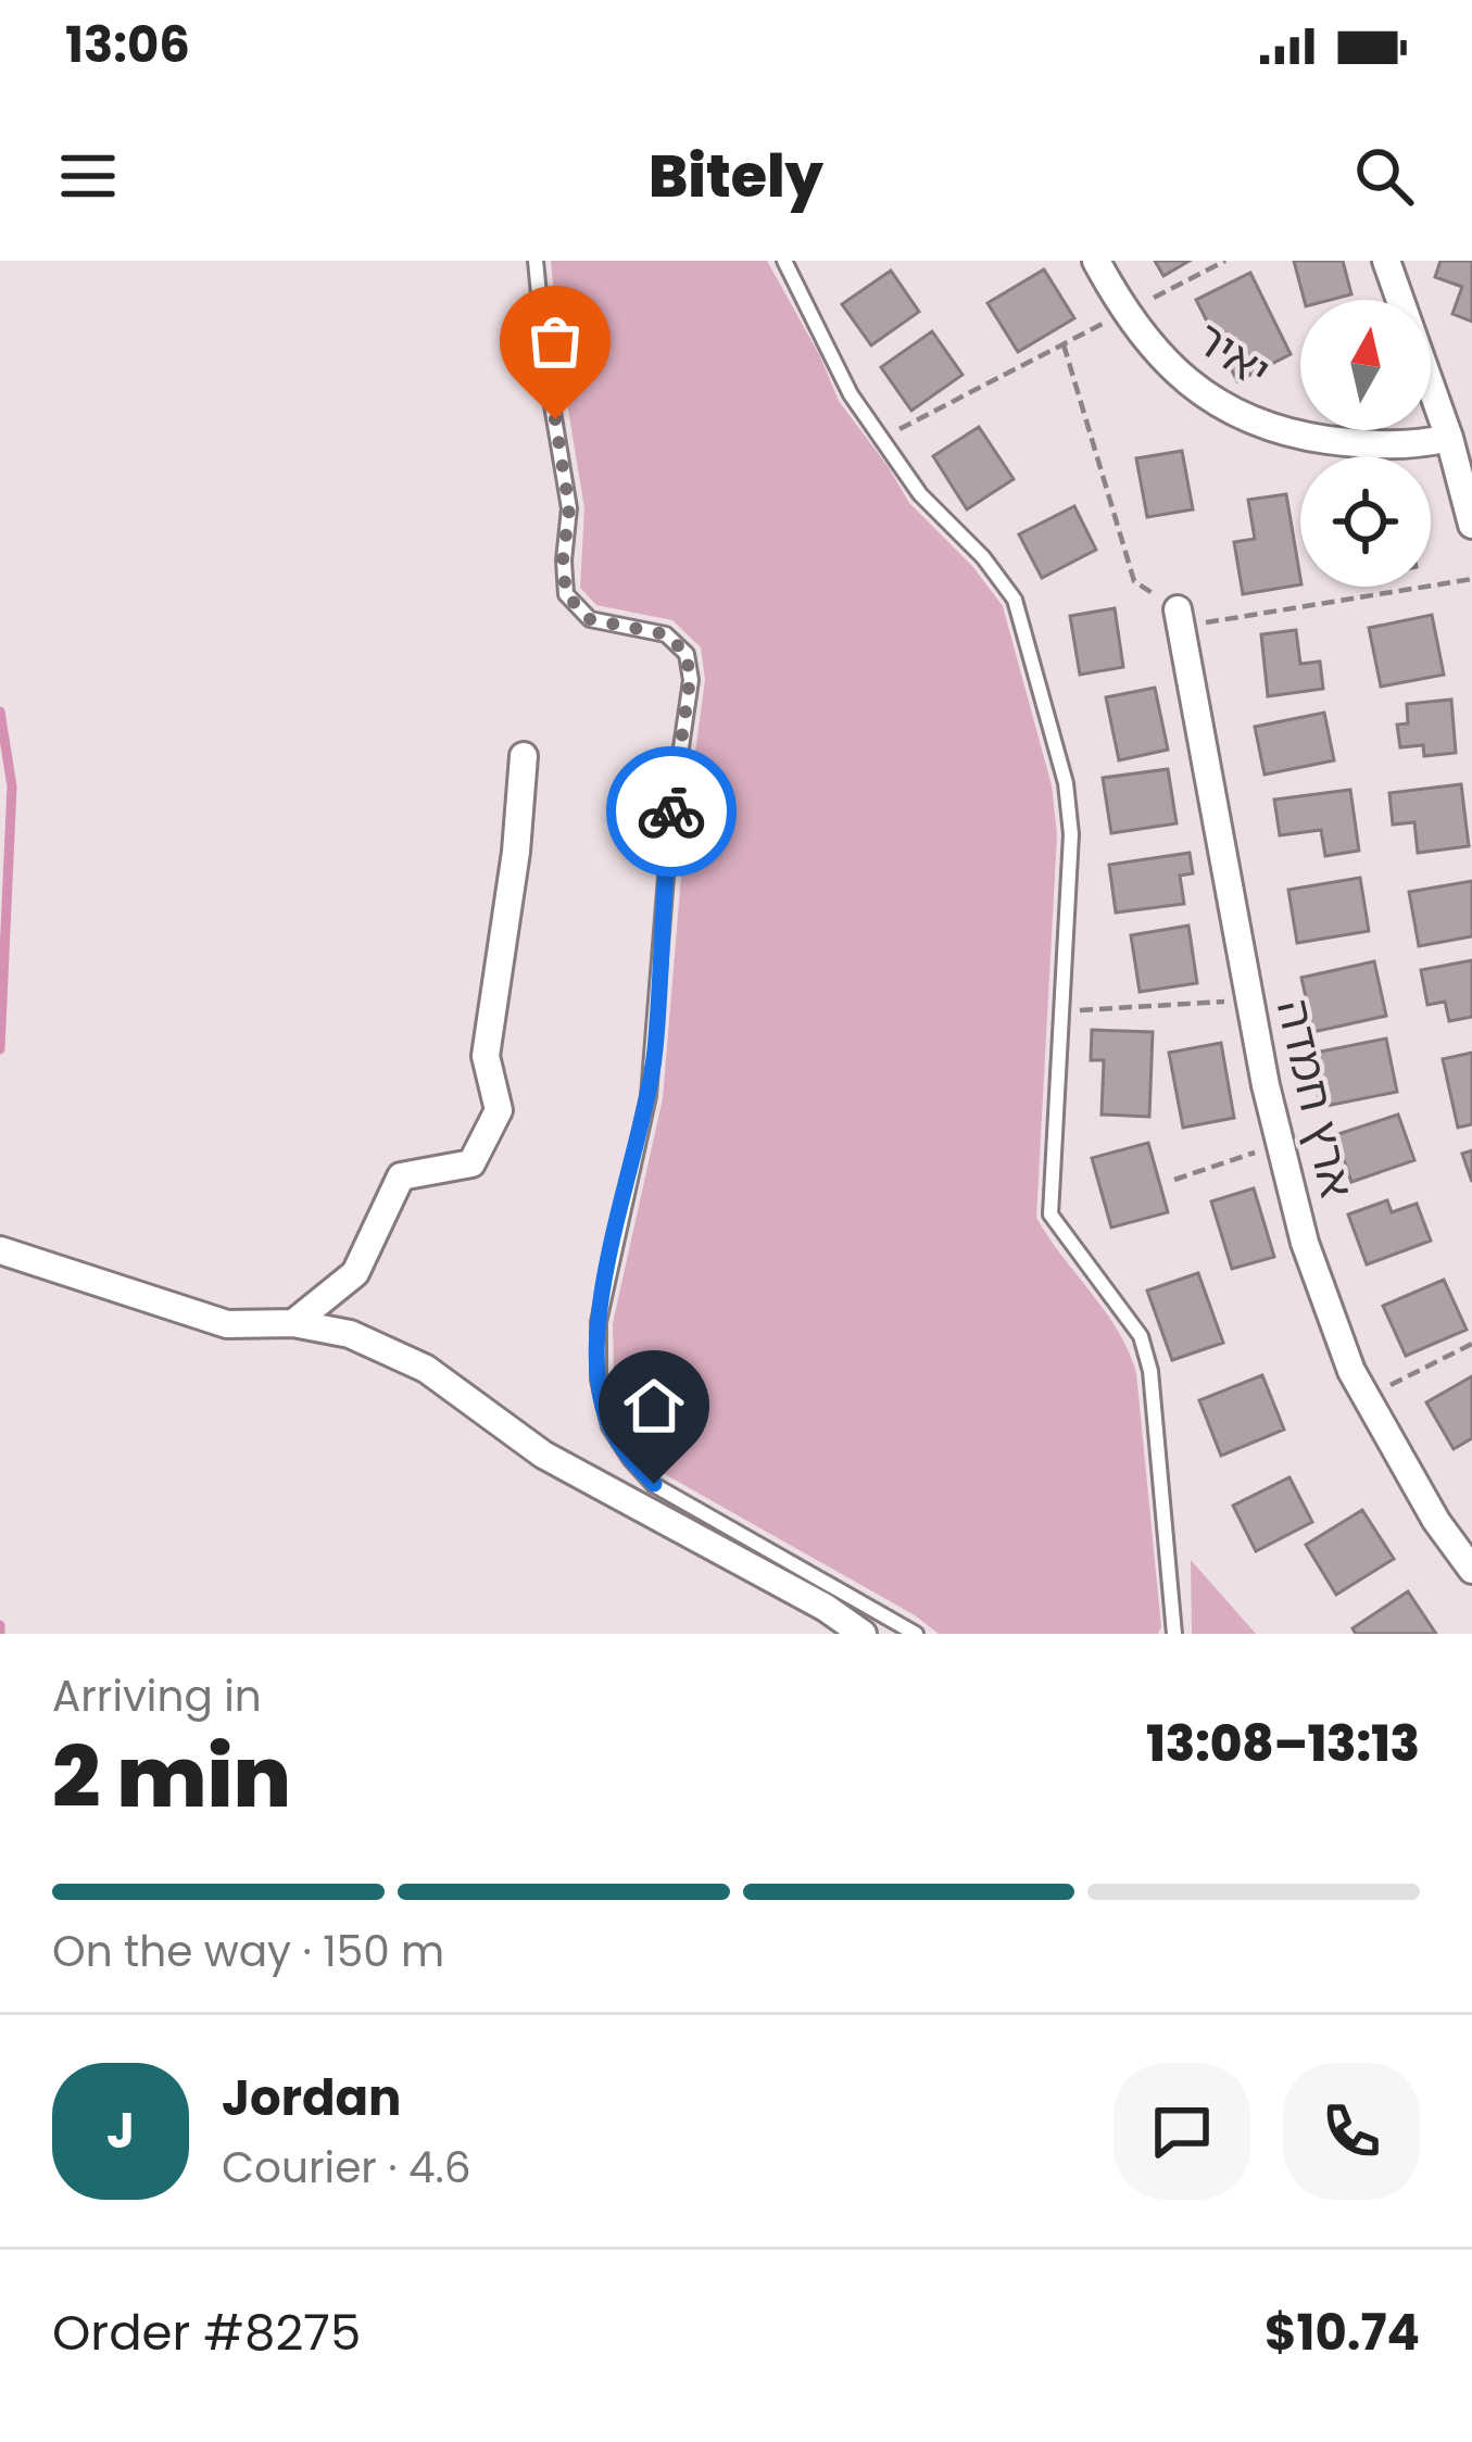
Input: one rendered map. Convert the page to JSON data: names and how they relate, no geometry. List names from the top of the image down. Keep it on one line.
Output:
{"streets":{"street":["יאיר","ארץ חמדה"]},"north":"top","page":{"status":"13:06","header":"Bitely","heading":["2 min","Arriving in","13:08–13:13"],"panel":["Jordan","Courier · 4.6","Order #8275","$10.74"],"bar":"On the way · 150 m","round":"J"}}
